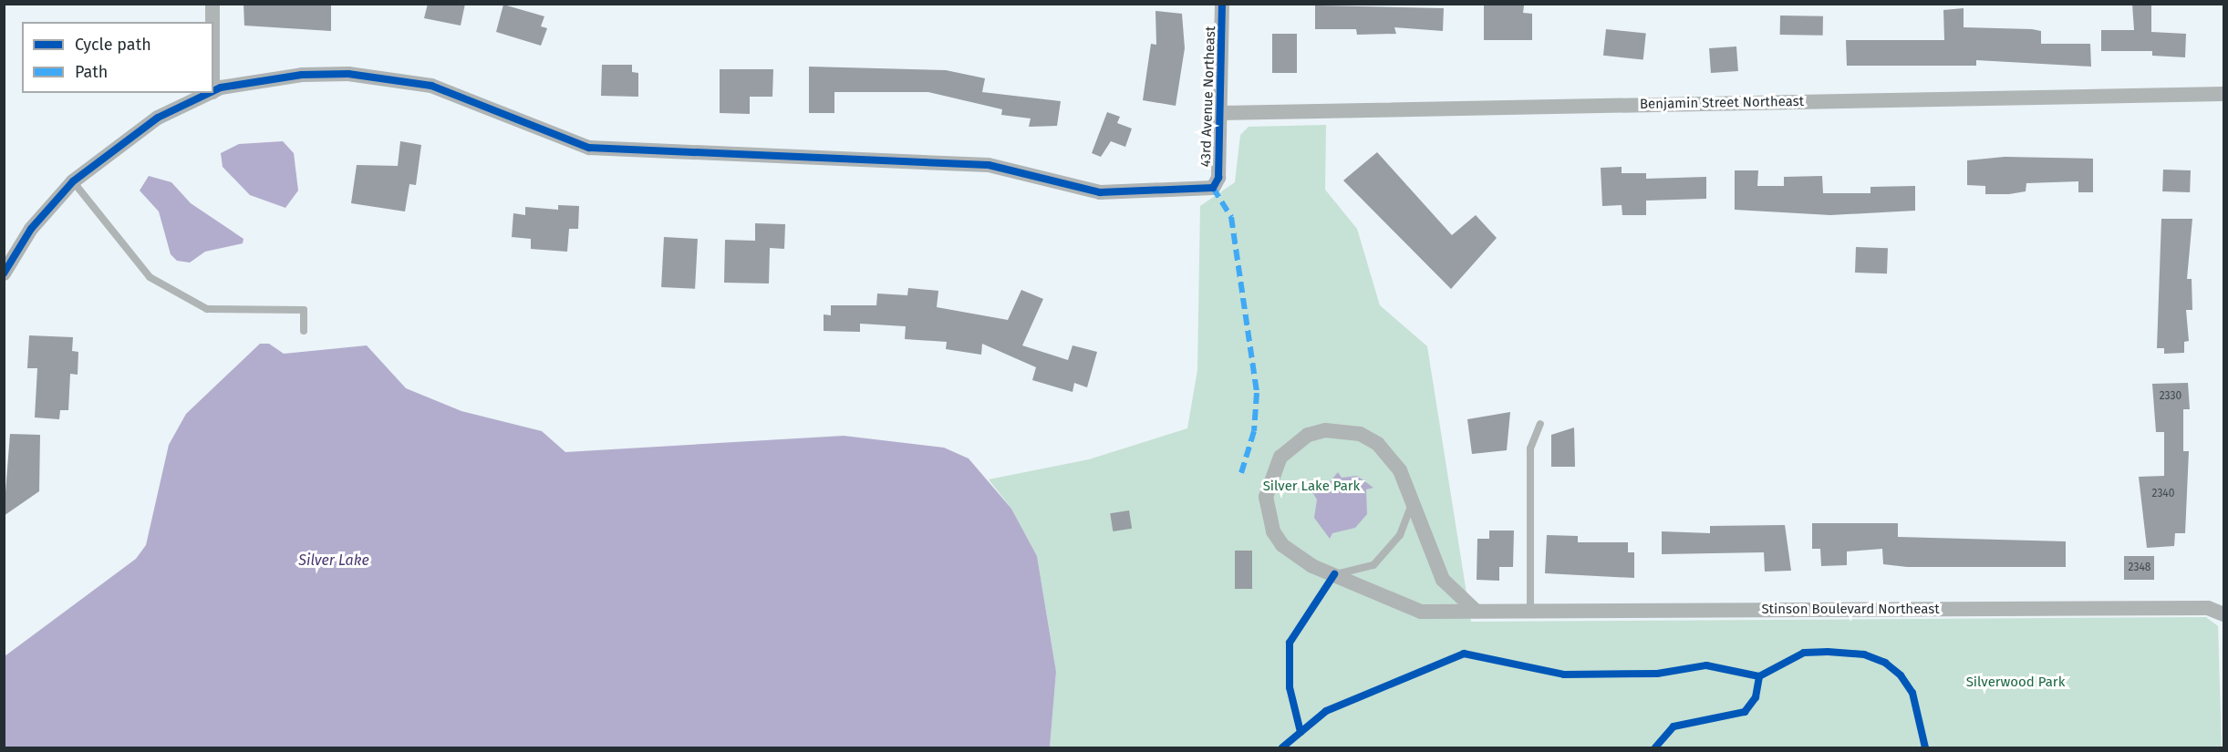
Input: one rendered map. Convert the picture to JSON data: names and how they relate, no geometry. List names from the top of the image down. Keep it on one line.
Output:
{"streets":{"street":["43rd Avenue Northeast","Benjamin Street Northeast","Stinson Boulevard Northeast"]},"crossings":[["43rd Avenue Northeast","Benjamin Street Northeast"]],"water":["Silver Lake"],"parks":["Silver Lake Park","Silverwood Park"],"house_numbers":["2330","2340","2348"],"legend":["Cycle path","Path"]}
